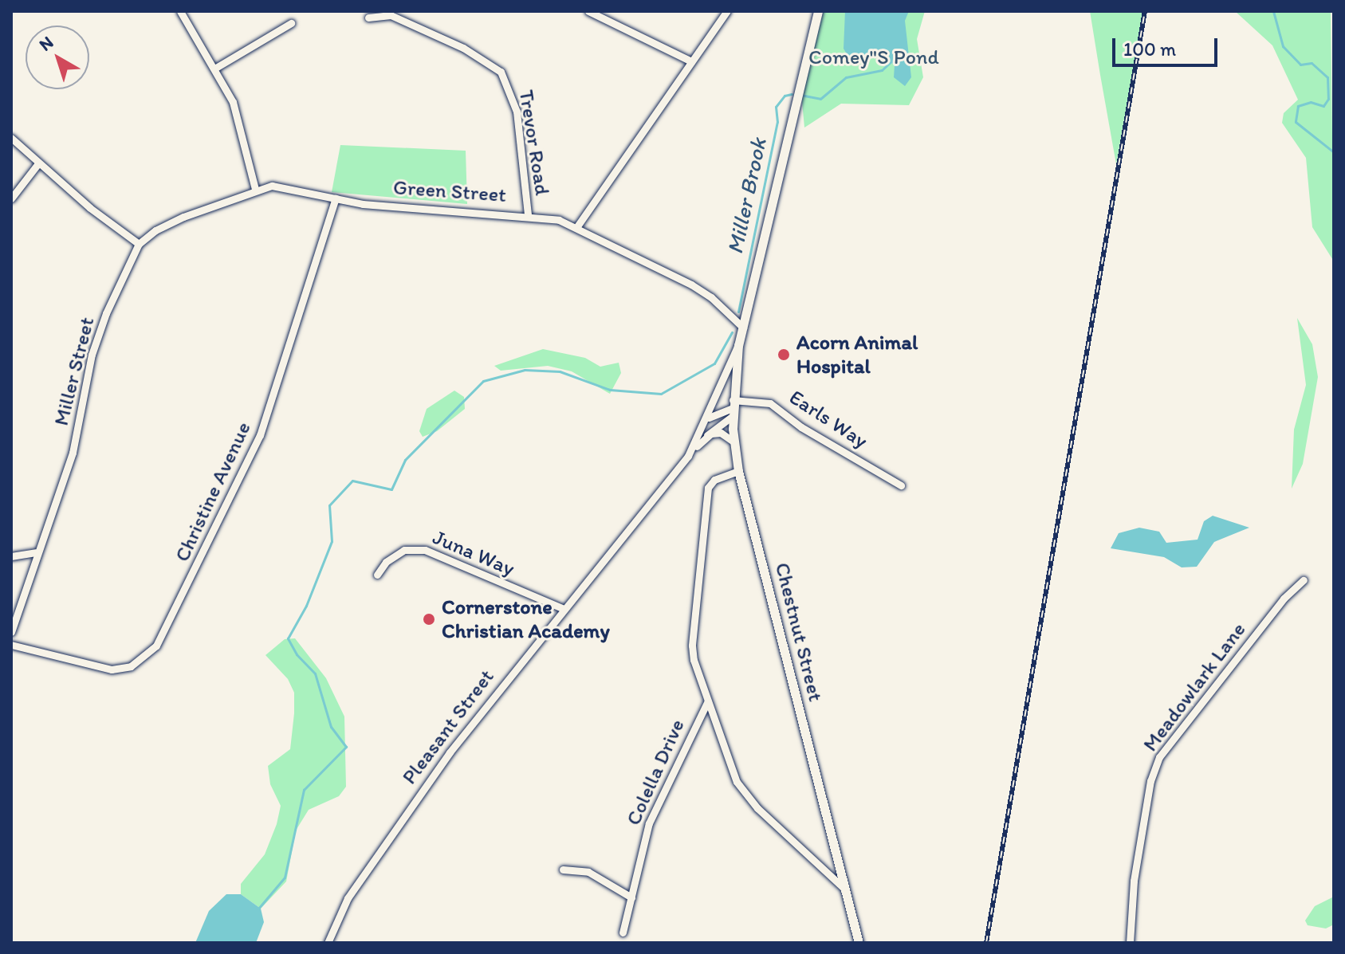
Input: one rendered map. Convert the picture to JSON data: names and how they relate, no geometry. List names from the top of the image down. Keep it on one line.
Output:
{"streets":{"main road":["Chestnut Street"],"street":["Trevor Road","Green Street","Miller Street","Earls Way","Christine Avenue","Juna Way","Meadowlark Lane","Pleasant Street","Colella Drive"]},"crossings":[["Trevor Road","Green Street"],["Green Street","Miller Street"],["Green Street","Christine Avenue"],["Green Street","Chestnut Street"],["Earls Way","Chestnut Street"],["Earls Way","Pleasant Street"],["Juna Way","Pleasant Street"],["Chestnut Street","Pleasant Street"]],"water":["Miller Brook"],"parks":["Comey\"S Pond"],"places":["Acorn Animal Hospital","Cornerstone Christian Academy"],"scale_bar":"100 m","north":"top left"}
